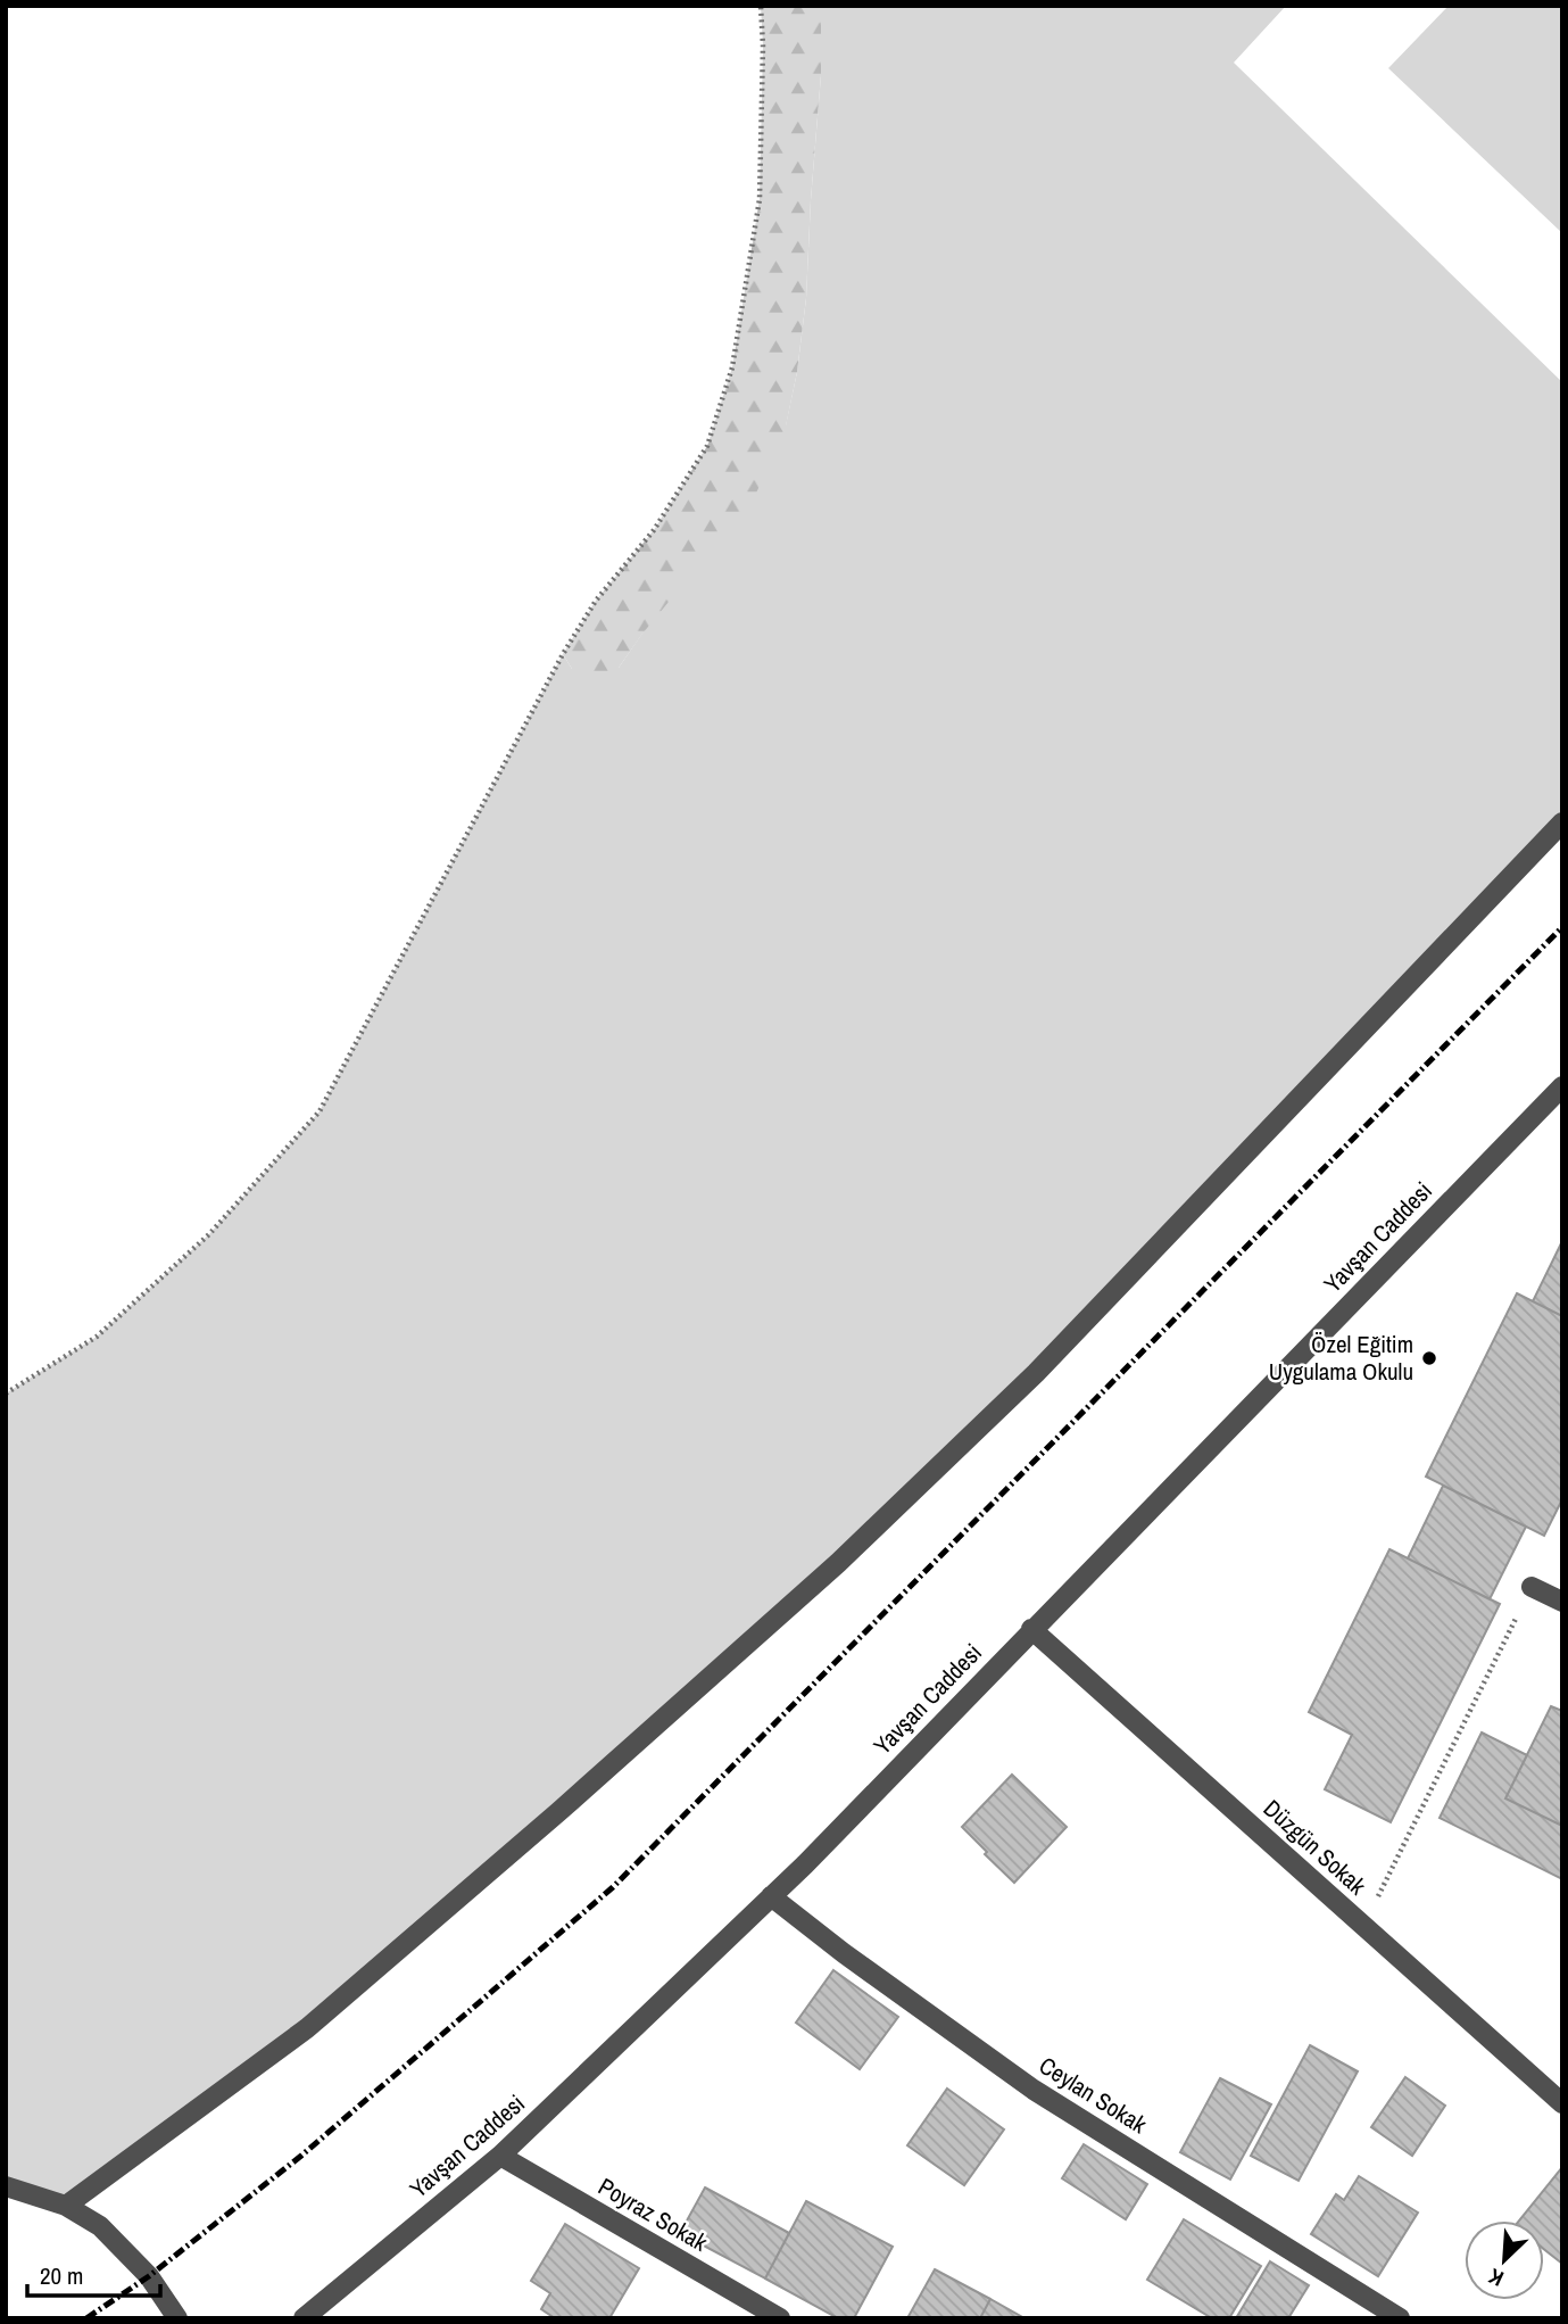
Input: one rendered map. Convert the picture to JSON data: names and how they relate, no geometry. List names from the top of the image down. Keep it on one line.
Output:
{"streets":{"street":["Yavşan Caddesi","Düzgün Sokak","Ceylan Sokak","Poyraz Sokak"]},"crossings":[["Yavşan Caddesi","Düzgün Sokak"],["Yavşan Caddesi","Ceylan Sokak"],["Yavşan Caddesi","Poyraz Sokak"]],"places":["Özel Eğitim Uygulama Okulu"],"scale_bar":"20 m","north":"bottom left"}
